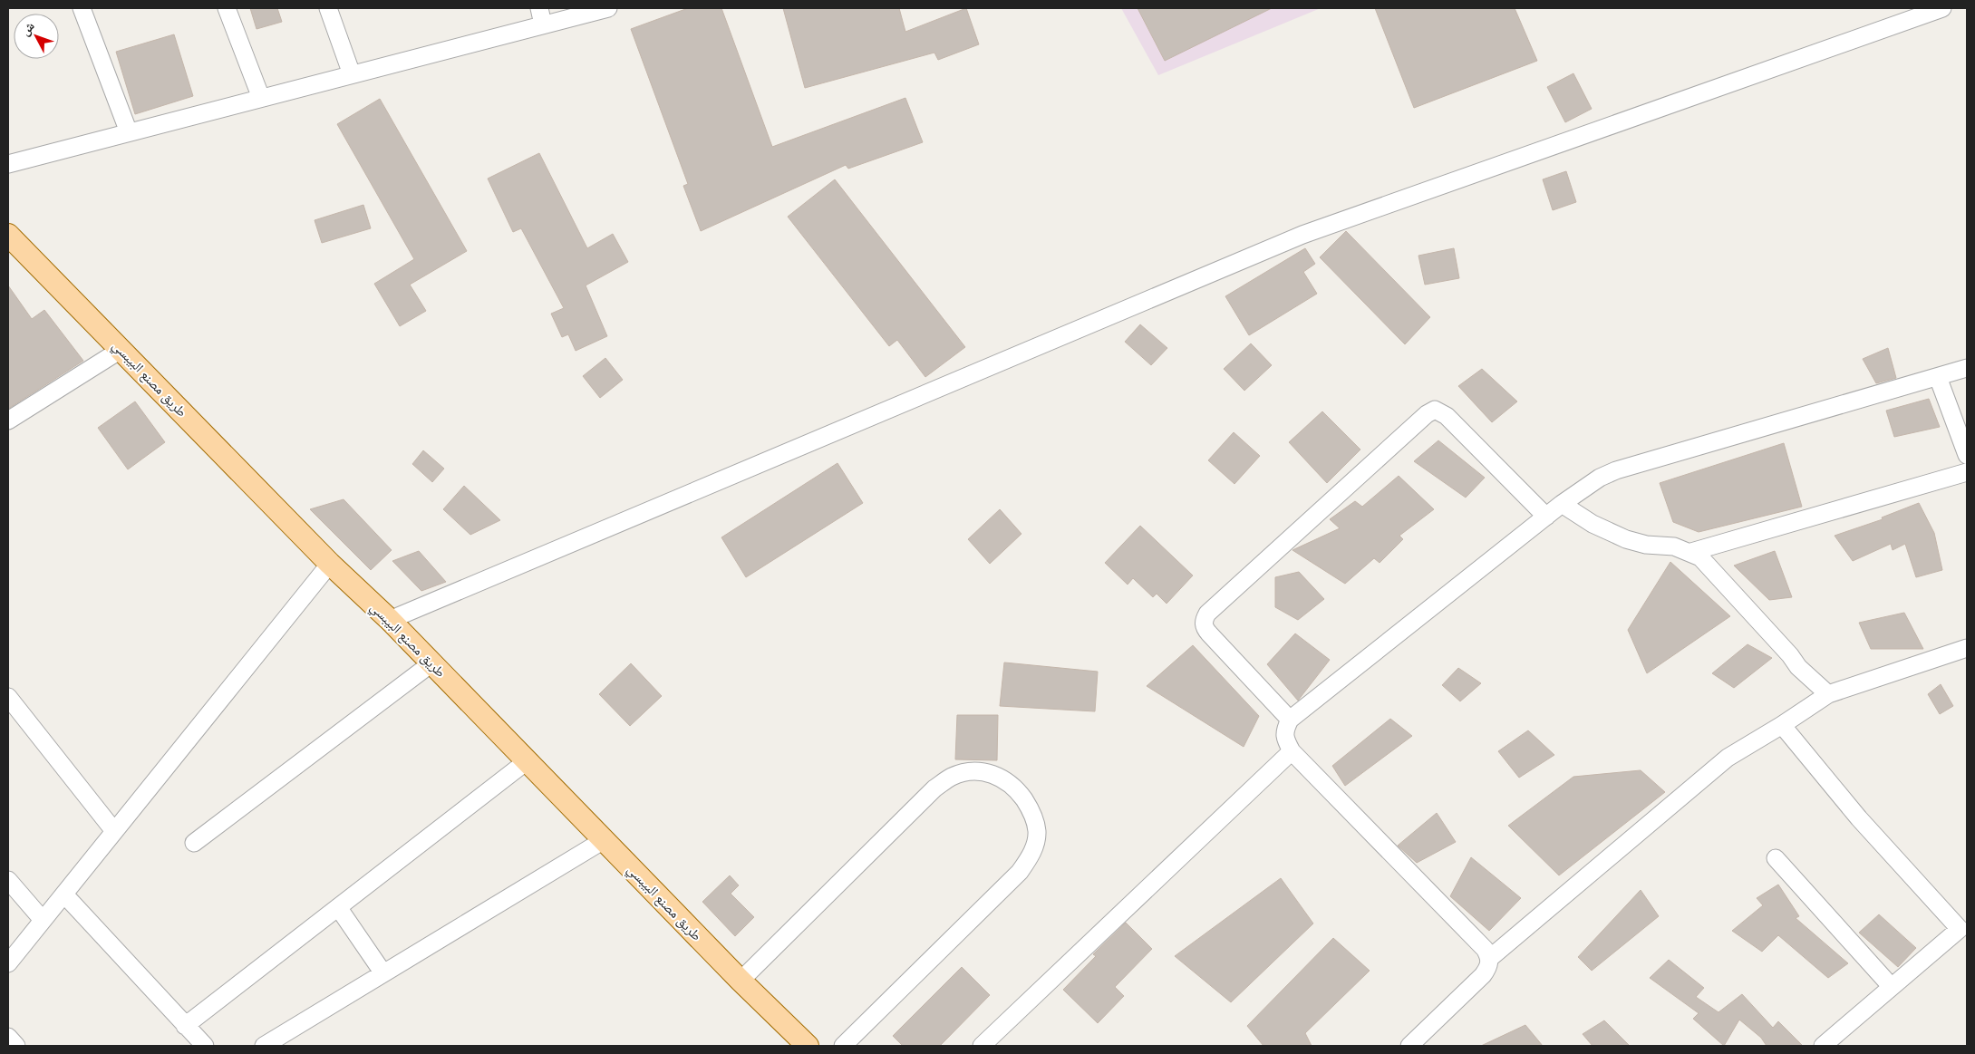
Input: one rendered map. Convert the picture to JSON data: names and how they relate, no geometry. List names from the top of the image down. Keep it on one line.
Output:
{"streets":{"main road":["طريق مصنع البيبسي"]},"north":"top left"}
